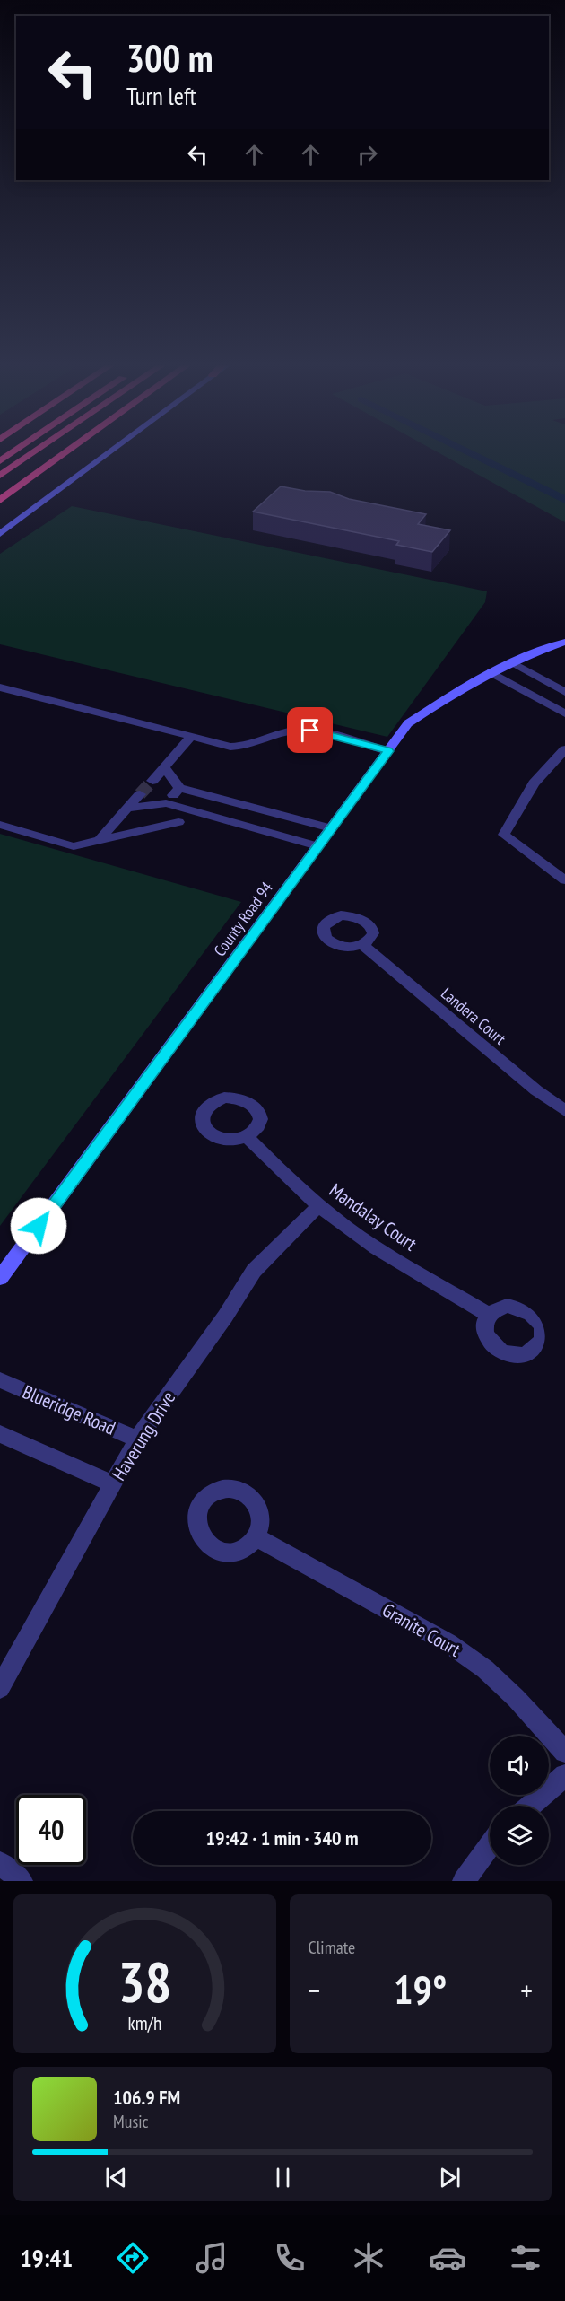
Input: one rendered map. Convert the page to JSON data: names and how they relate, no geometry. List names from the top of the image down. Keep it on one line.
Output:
{"streets":{"street":["County Road 94","Landera Court","Mandalay Court","Blueridge Road","Haverung Drive","Granite Court"]},"crossings":[["Mandalay Court","Haverung Drive"],["Blueridge Road","Haverung Drive"]],"page":{"turn":["300 m","Turn left"],"limit":"40","trip":"19:42 · 1 min · 340 m","tile":"Climate","heat":["−","19°","+"],"song":["106.9 FM","Music"],"tabs":"19:41","gauge":["38","km/h"]}}
